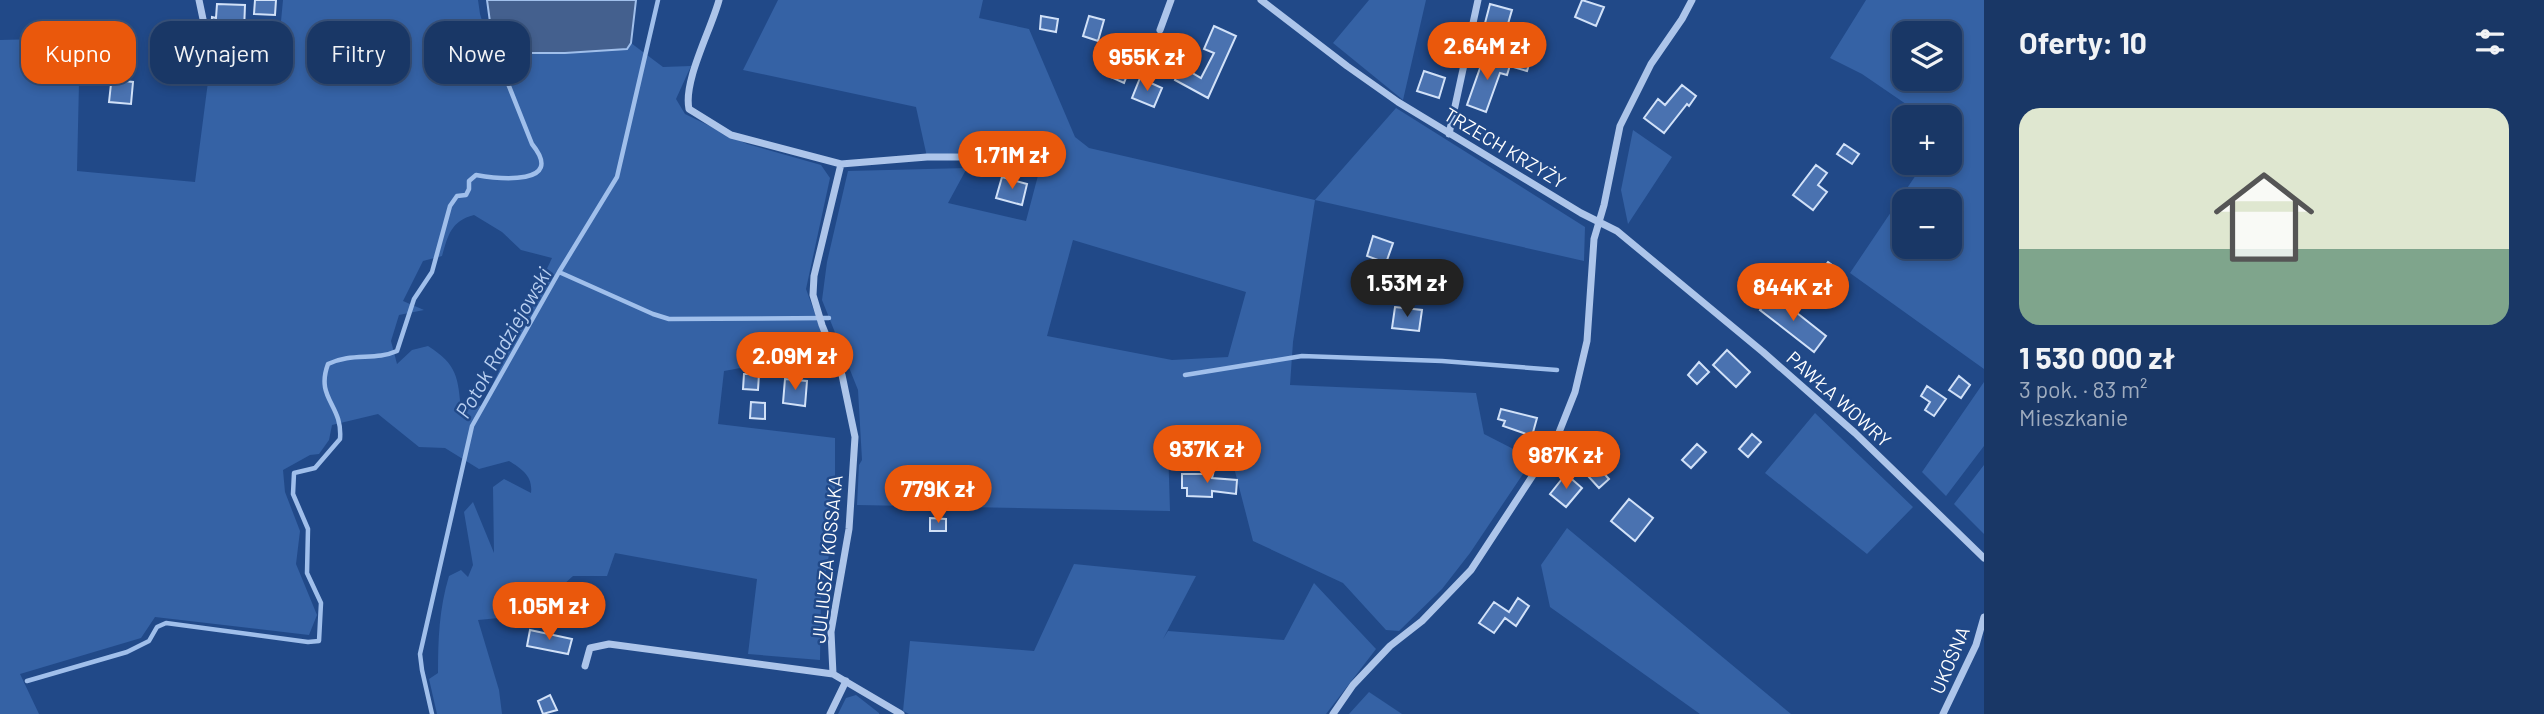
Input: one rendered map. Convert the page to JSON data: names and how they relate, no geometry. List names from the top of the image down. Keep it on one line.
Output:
{"streets":{"street":["TRZECH KRZYŻY","PAWŁA WOWRY","JULIUSZA KOSSAKA","UKOŚNA"]},"crossings":[["TRZECH KRZYŻY","PAWŁA WOWRY"]],"water":["Potok Radziejowski"],"page":{"heading":"Oferty: 10","map_buttons":["+","−"],"chip":["Kupno","Wynajem","Filtry","Nowe"],"price":["2.64M zł","955K zł","1.71M zł","1.53M zł","844K zł","2.09M zł","937K zł","987K zł","779K zł","1.05M zł"],"list":[{"name":"1 530 000 zł","note":"3 pok. · 83 m² · Mieszkanie"}]}}
